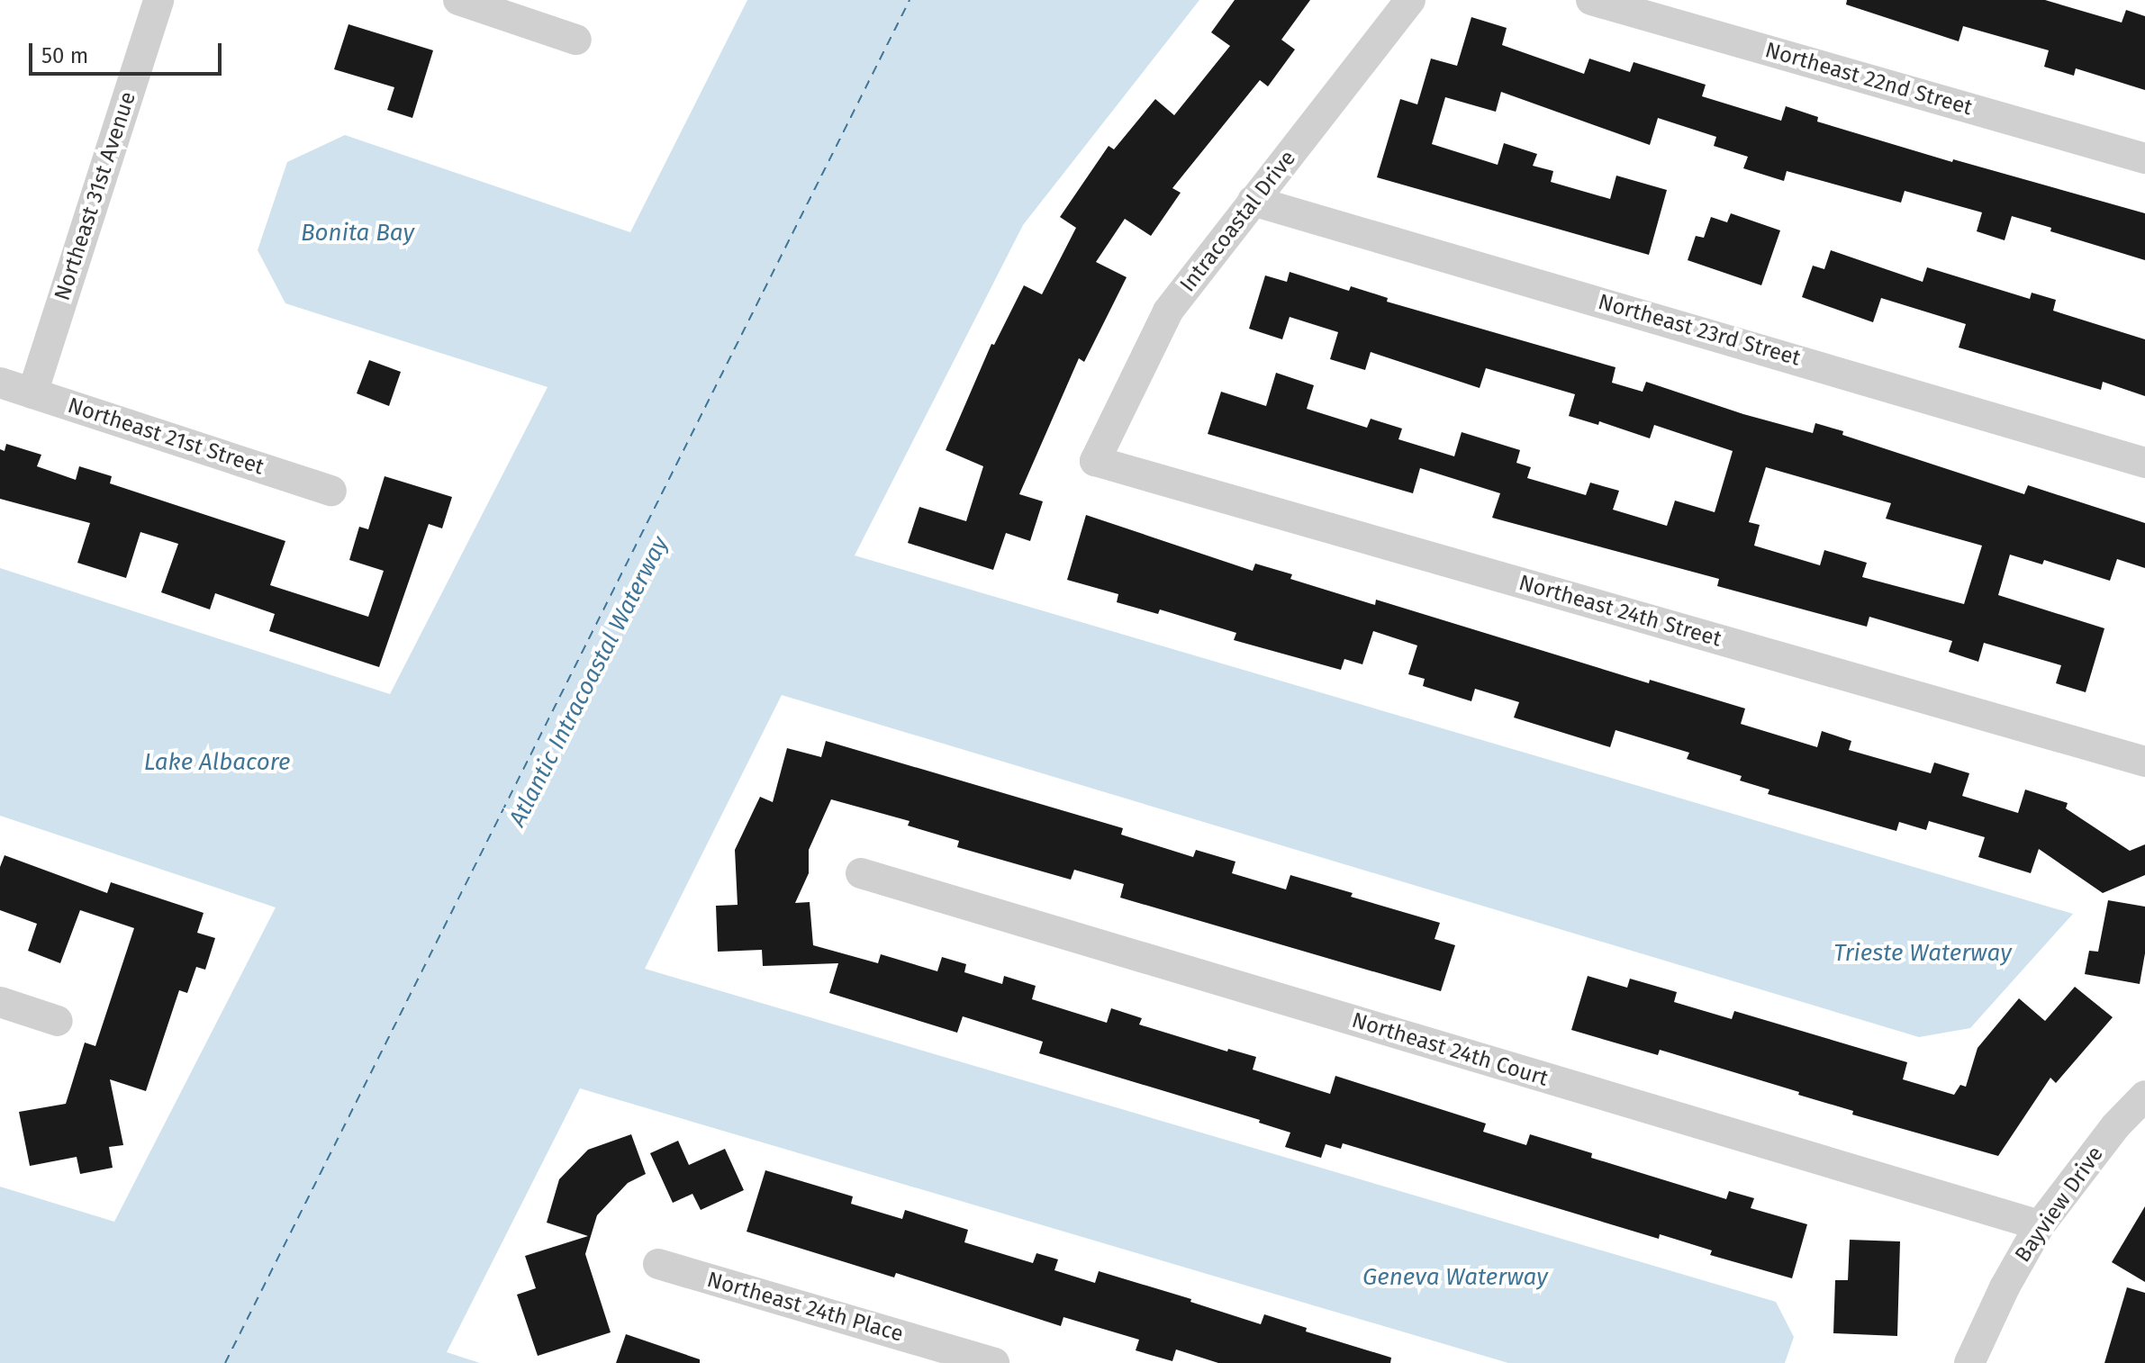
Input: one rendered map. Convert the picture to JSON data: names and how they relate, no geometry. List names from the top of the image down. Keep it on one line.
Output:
{"streets":{"street":["Northeast 22nd Street","Northeast 31st Avenue","Intracoastal Drive","Northeast 23rd Street","Northeast 21st Street","Northeast 24th Street","Northeast 24th Court","Bayview Drive","Northeast 24th Place"]},"crossings":[["Northeast 31st Avenue","Northeast 21st Street"],["Intracoastal Drive","Northeast 23rd Street"],["Intracoastal Drive","Northeast 24th Street"],["Northeast 24th Court","Bayview Drive"]],"water":["Bonita Bay","Atlantic Intracoastal Waterway","Lake Albacore","Trieste Waterway","Geneva Waterway"],"scale_bar":"50 m"}
